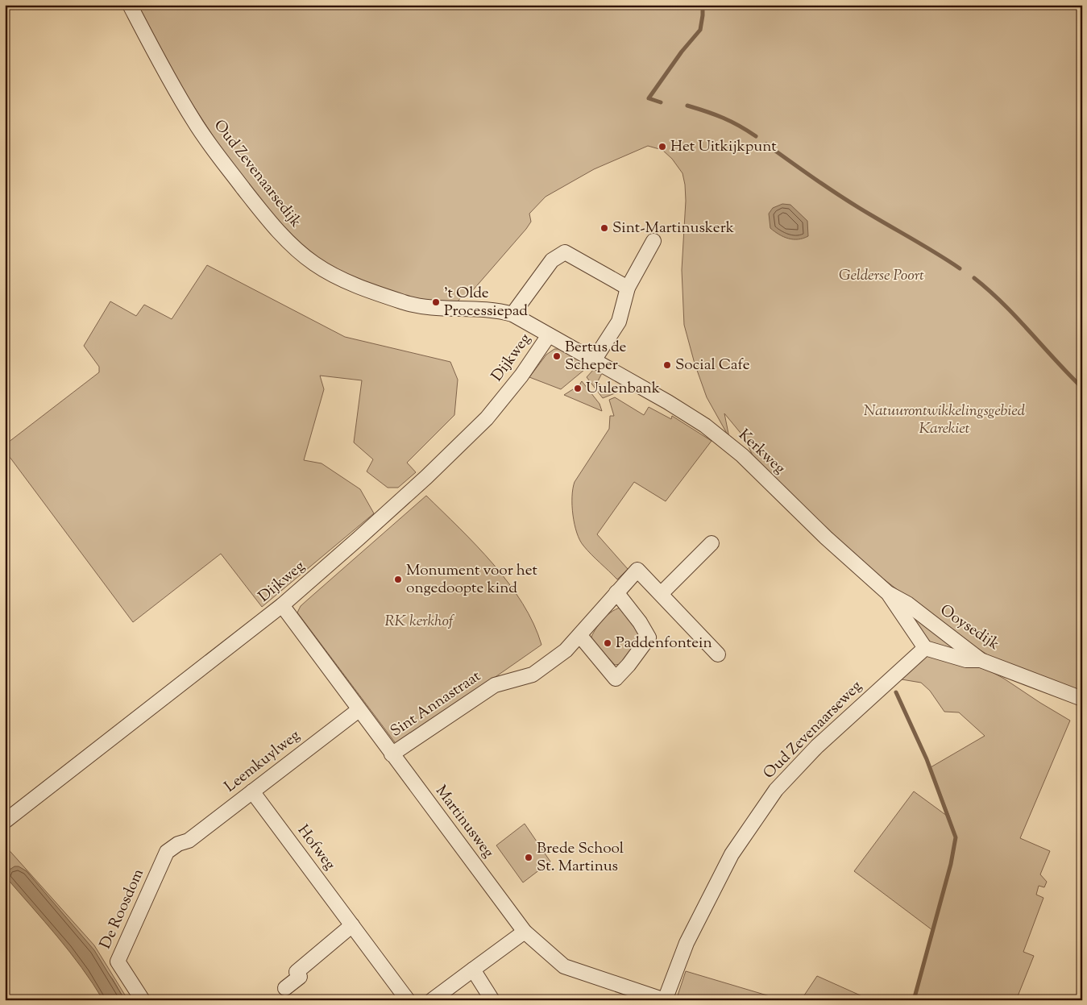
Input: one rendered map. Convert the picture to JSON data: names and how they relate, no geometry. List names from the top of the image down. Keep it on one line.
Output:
{"streets":{"street":["Oud Zevenaarsedijk","Dijkweg","Kerkweg","Ooysedijk","Sint Annastraat","Oud Zevenaarseweg","Leemkuylweg","Martinusweg","Hofweg","De Roosdom"]},"crossings":[["Oud Zevenaarsedijk","Kerkweg"],["Dijkweg","Kerkweg"],["Dijkweg","Martinusweg"],["Kerkweg","Ooysedijk"],["Sint Annastraat","Martinusweg"],["Oud Zevenaarseweg","Martinusweg"],["Leemkuylweg","Martinusweg"],["Leemkuylweg","Hofweg"],["Leemkuylweg","De Roosdom"]],"parks":["Gelderse Poort","Natuurontwikkelingsgebied Karekiet","RK kerkhof"],"places":["Het Uitkijkpunt","Sint-Martinuskerk","'t Olde Processiepad","Bertus de Scheper","Social Cafe","Uulenbank","Monument voor het ongedoopte kind","Paddenfontein","Brede School St. Martinus"]}
